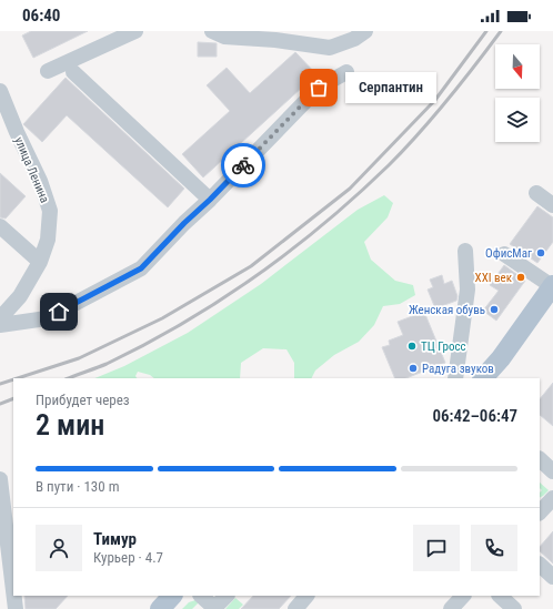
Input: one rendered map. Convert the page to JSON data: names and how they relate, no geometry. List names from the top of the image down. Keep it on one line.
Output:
{"streets":{"street":["улица Ленина"]},"places":["Серпантин","ОфисМаг","XXI век","Женская обувь","ТЦ Гросс","Радуга звуков"],"north":"bottom","page":{"status":"06:40","bubble":"Серпантин","heading":["2 мин","Прибудет через","06:42–06:47"],"panel":["Тимур","Курьер · 4.7"],"bar":"В пути · 130 m"}}
